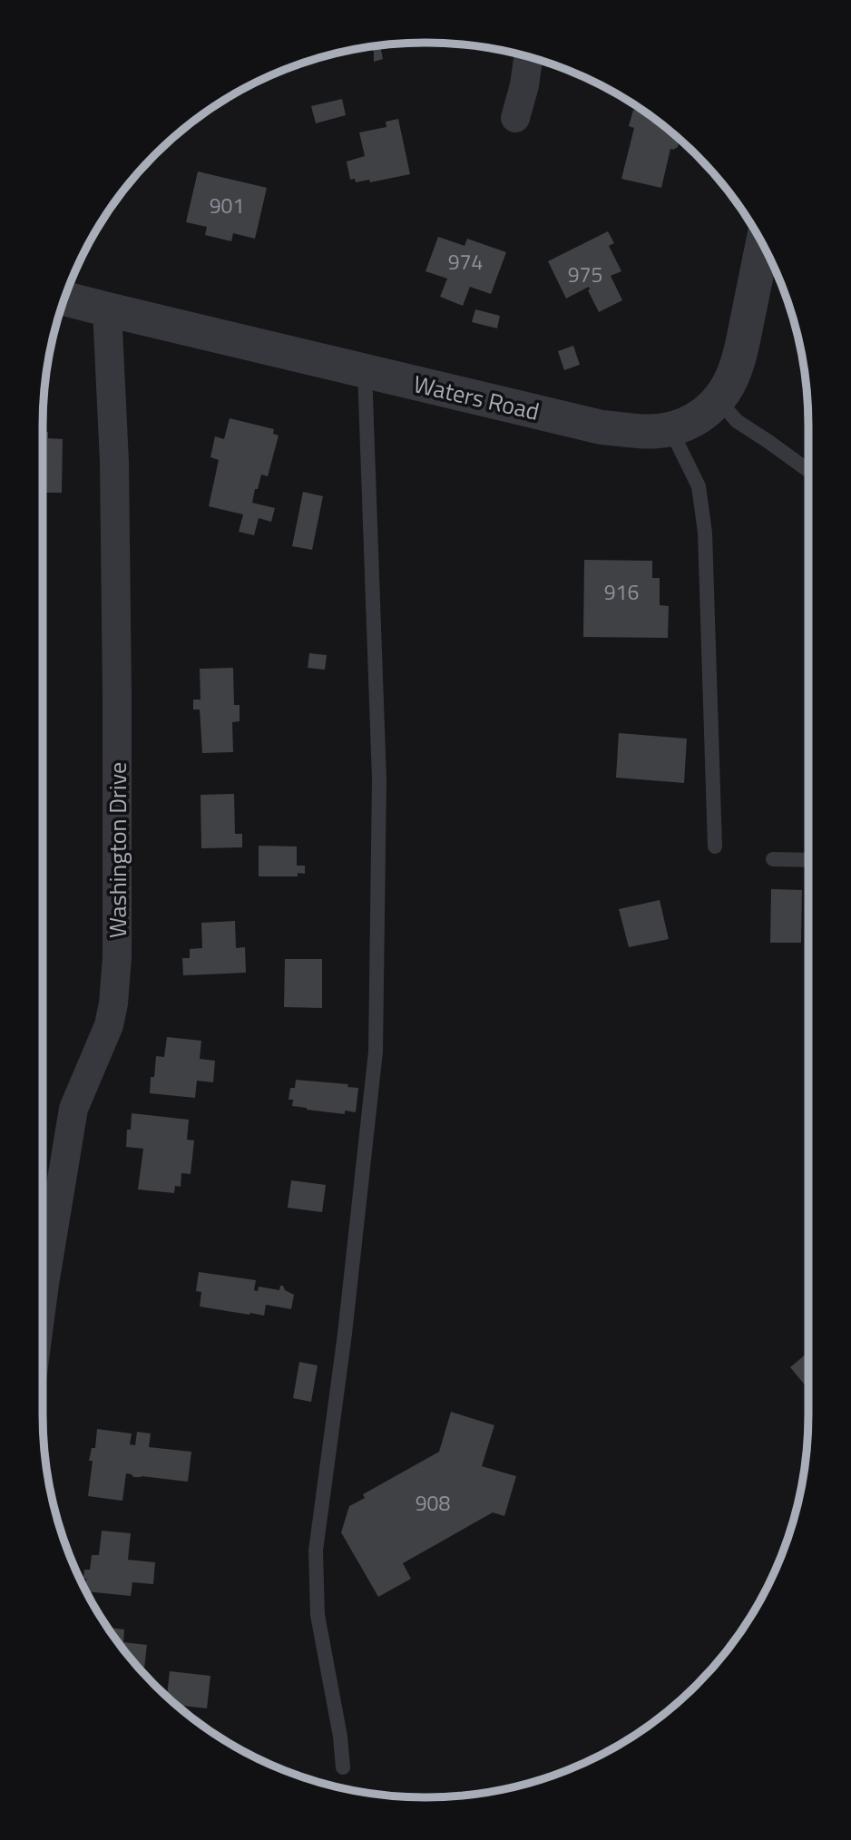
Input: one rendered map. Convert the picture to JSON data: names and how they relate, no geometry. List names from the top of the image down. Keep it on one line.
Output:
{"streets":{"street":["Waters Road","Washington Drive"]},"crossings":[["Waters Road","Washington Drive"]],"house_numbers":["901","974","975","916","908"]}
